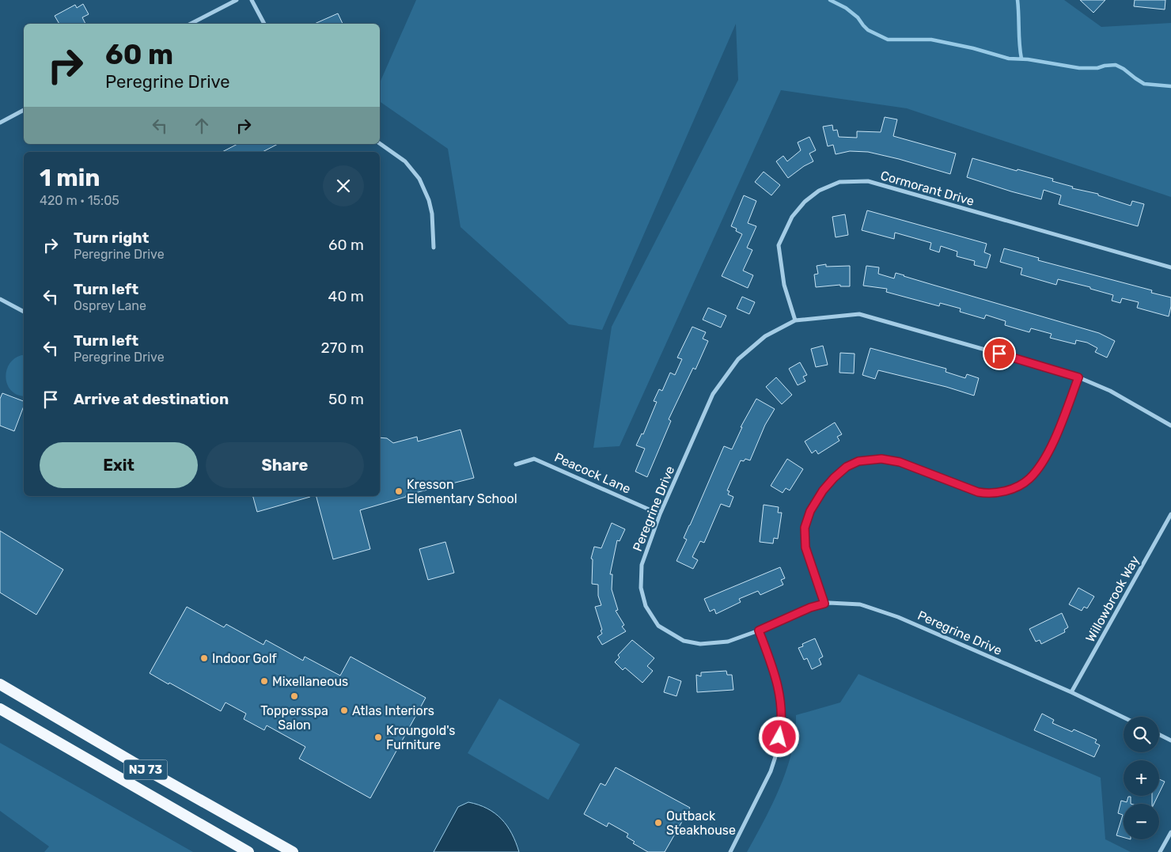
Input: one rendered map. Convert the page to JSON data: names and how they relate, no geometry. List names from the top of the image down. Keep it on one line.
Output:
{"streets":{"highway":["NJ 73"],"street":["Cormorant Drive","Peacock Lane","Peregrine Drive","Willowbrook Way"]},"crossings":[["Cormorant Drive","Peregrine Drive"],["Peacock Lane","Peregrine Drive"],["Peregrine Drive","Willowbrook Way"]],"places":["Kresson Elementary School","Indoor Golf","Mixellaneous","Toppersspa Salon","Atlas Interiors","Kroungold's Furniture","Outback Steakhouse"],"page":{"turn":["60 m","Peregrine Drive"],"heading":["1 min","420 m · 15:05"],"list":[{"name":"Turn right","note":"Peregrine Drive","value":"60 m"},{"name":"Turn left","note":"Osprey Lane","value":"40 m"},{"name":"Turn left","note":"Peregrine Drive","value":"270 m"},{"name":"Arrive at destination","value":"50 m"}],"buttons":["Exit","Share"],"map_buttons":["+","−"]}}
